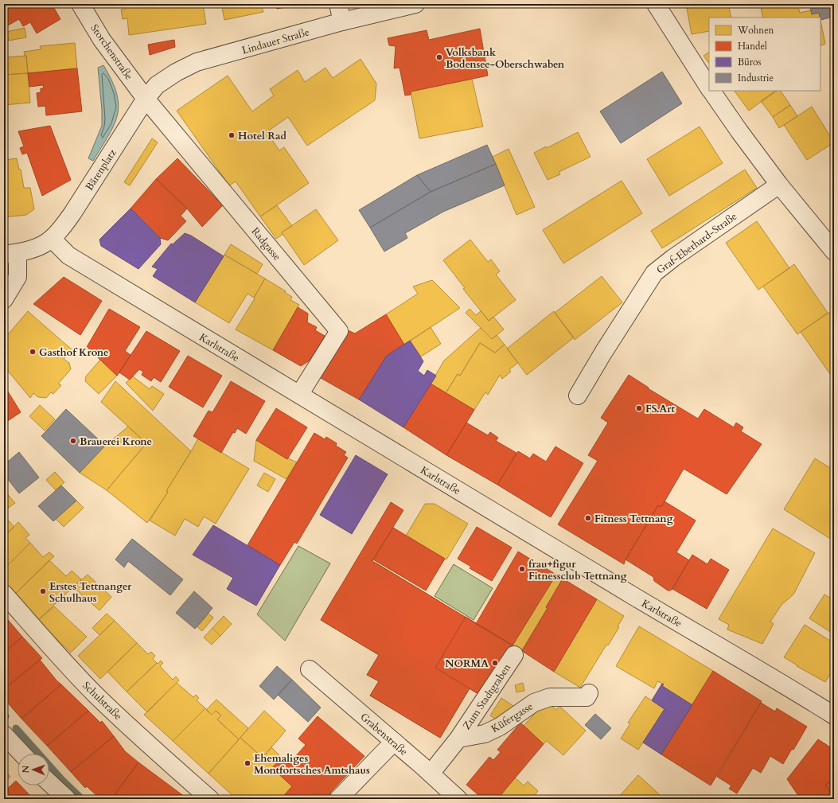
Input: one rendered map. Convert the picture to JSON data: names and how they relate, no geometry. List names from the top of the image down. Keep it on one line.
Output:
{"streets":{"street":["Lindauer Straße","Storchenstraße","Bärenplatz","Graf-Eberhard-Straße","Radgasse","Karlstraße","Zum Stadtgraben","Schulstraße","Küfergasse","Grabenstraße"]},"crossings":[["Lindauer Straße","Storchenstraße"],["Lindauer Straße","Bärenplatz"],["Lindauer Straße","Radgasse"],["Storchenstraße","Bärenplatz"],["Storchenstraße","Radgasse"],["Bärenplatz","Radgasse"],["Bärenplatz","Karlstraße"],["Radgasse","Karlstraße"],["Zum Stadtgraben","Küfergasse"]],"places":["Volksbank Bodensee-Oberschwaben","Hotel Rad","Gasthof Krone","FS.Art","Brauerei Krone","Fitness Tettnang","frau+figur Fitnessclub Tettnang","Erstes Tettnanger Schulhaus","NORMA","Ehemaliges Montfortsches Amtshaus"],"legend":["Wohnen","Handel","Büros","Industrie"],"north":"left"}
